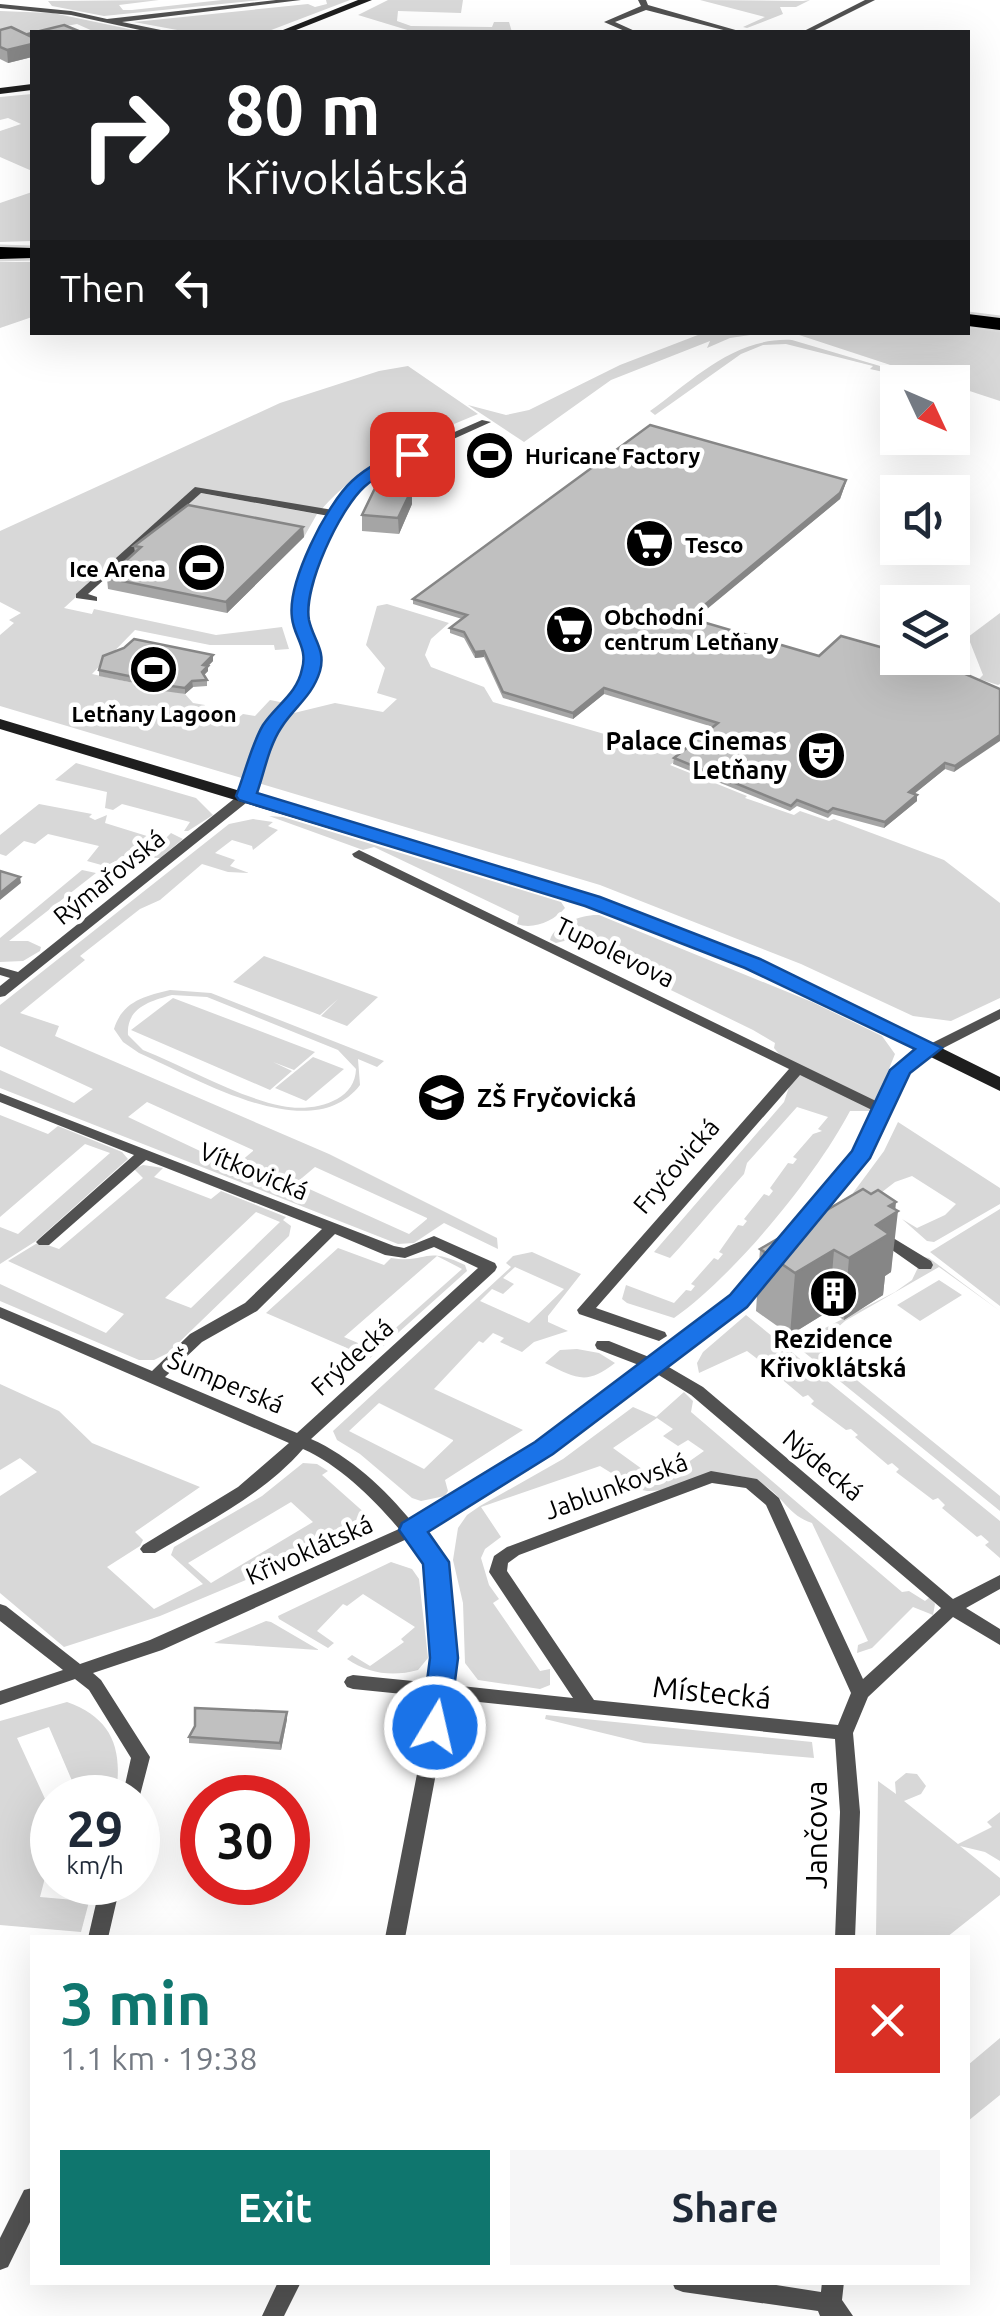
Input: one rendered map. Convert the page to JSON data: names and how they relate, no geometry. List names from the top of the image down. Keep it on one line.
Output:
{"streets":{"main road":["Tupolevova"],"street":["Rýmařovská","Fryčovická","Vítkovická","Frýdecká","Šumperská","Nýdecká","Jablunkovská","Křivoklátská","Místecká","Jančova"]},"crossings":[["Rýmařovská","Tupolevova"],["Tupolevova","Fryčovická"],["Tupolevova","Křivoklátská"],["Vítkovická","Frýdecká"],["Frýdecká","Šumperská"],["Šumperská","Křivoklátská"],["Šumperská","Místecká"],["Nýdecká","Křivoklátská"],["Jablunkovská","Místecká"],["Místecká","Jančova"]],"places":{"sports":["Huricane Factory","Ice Arena","Letňany Lagoon"],"supermarket":["Tesco","Obchodní centrum Letňany"],"theatre":["Palace Cinemas Letňany"],"school or university":["ZŠ Fryčovická"],"building":["Rezidence Křivoklátská"]},"north":"bottom right","page":{"turn":["80 m","Křivoklátská"],"then":"Then","speed":"29 km/h","limit":"30","heading":["3 min","1.1 km · 19:38"],"buttons":["Exit","Share"]}}
